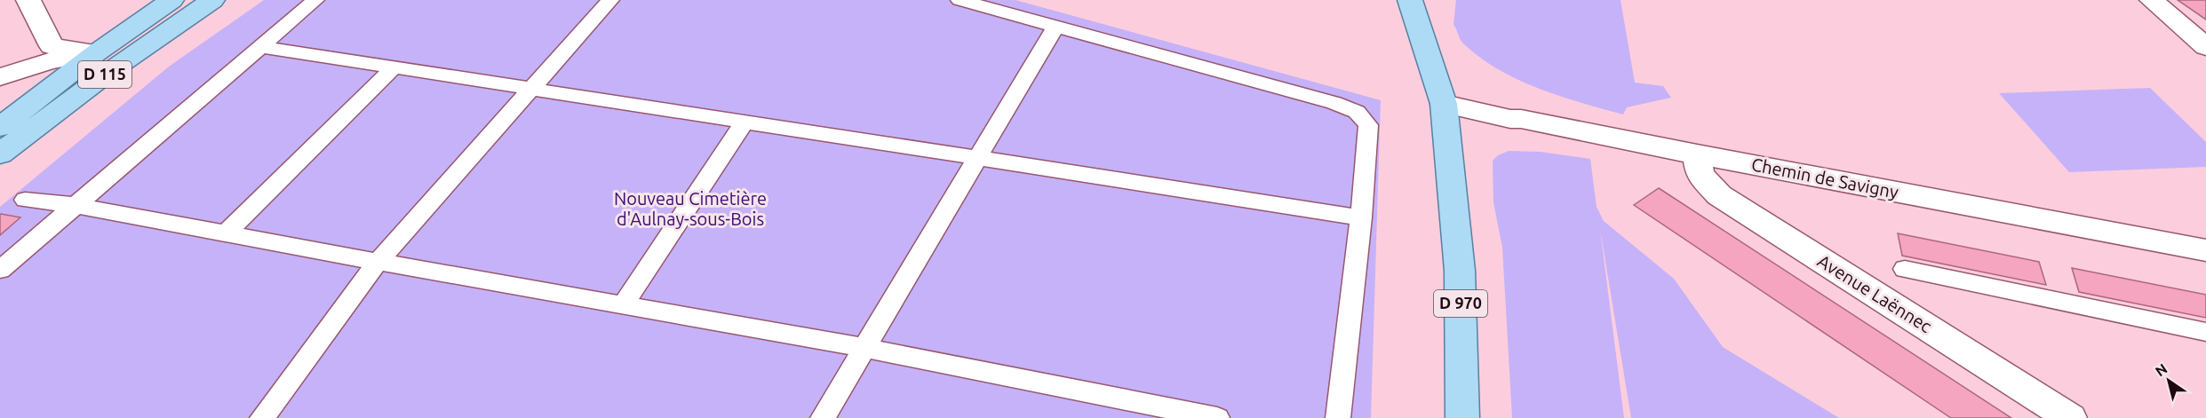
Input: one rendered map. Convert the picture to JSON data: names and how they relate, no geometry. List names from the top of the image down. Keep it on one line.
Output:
{"streets":{"main road":["D 115","D 970"],"street":["Chemin de Savigny","Avenue Laënnec"]},"crossings":[["Chemin de Savigny","Avenue Laënnec"],["Chemin de Savigny","D 970"]],"parks":["Nouveau Cimetière d'Aulnay-sous-Bois"],"north":"top left"}
